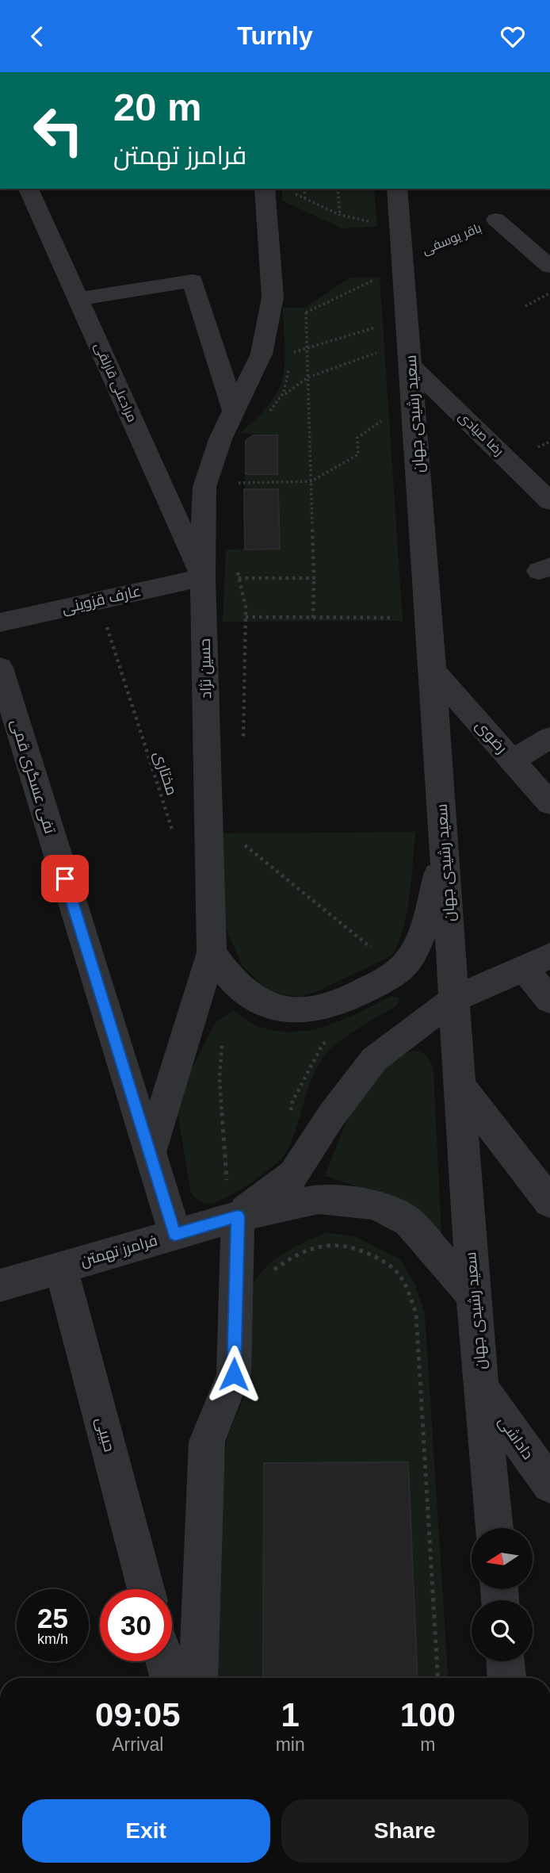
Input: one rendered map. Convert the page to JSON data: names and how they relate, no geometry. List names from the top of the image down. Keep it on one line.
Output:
{"streets":{"street":["باقر یوسفی","مرادعلی قارلقی","سعید رشیدی جهان","رضا صیادی","عارف قزوینی","حسین نژاد","رضوی","تفی عسگری قمی","فرامرز تهمتن","حبیبی","داداشی"],"path":["مختاری"]},"crossings":[["باقر یوسفی","سعید رشیدی جهان"],["مرادعلی قارلقی","عارف قزوینی"],["مرادعلی قارلقی","حسین نژاد"],["سعید رشیدی جهان","رضا صیادی"],["سعید رشیدی جهان","رضوی"],["سعید رشیدی جهان","فرامرز تهمتن"],["سعید رشیدی جهان","داداشی"],["عارف قزوینی","حسین نژاد"],["عارف قزوینی","مختاری"],["حسین نژاد","تفی عسگری قمی"],["تفی عسگری قمی","فرامرز تهمتن"],["فرامرز تهمتن","حبیبی"]],"north":"left","page":{"header":"Turnly","turn":["20 m","فرامرز تهمتن"],"speed":"25 km/h","limit":"30","eta":["09:05","Arrival","1","min","100","m"],"buttons":["Exit","Share"]}}
